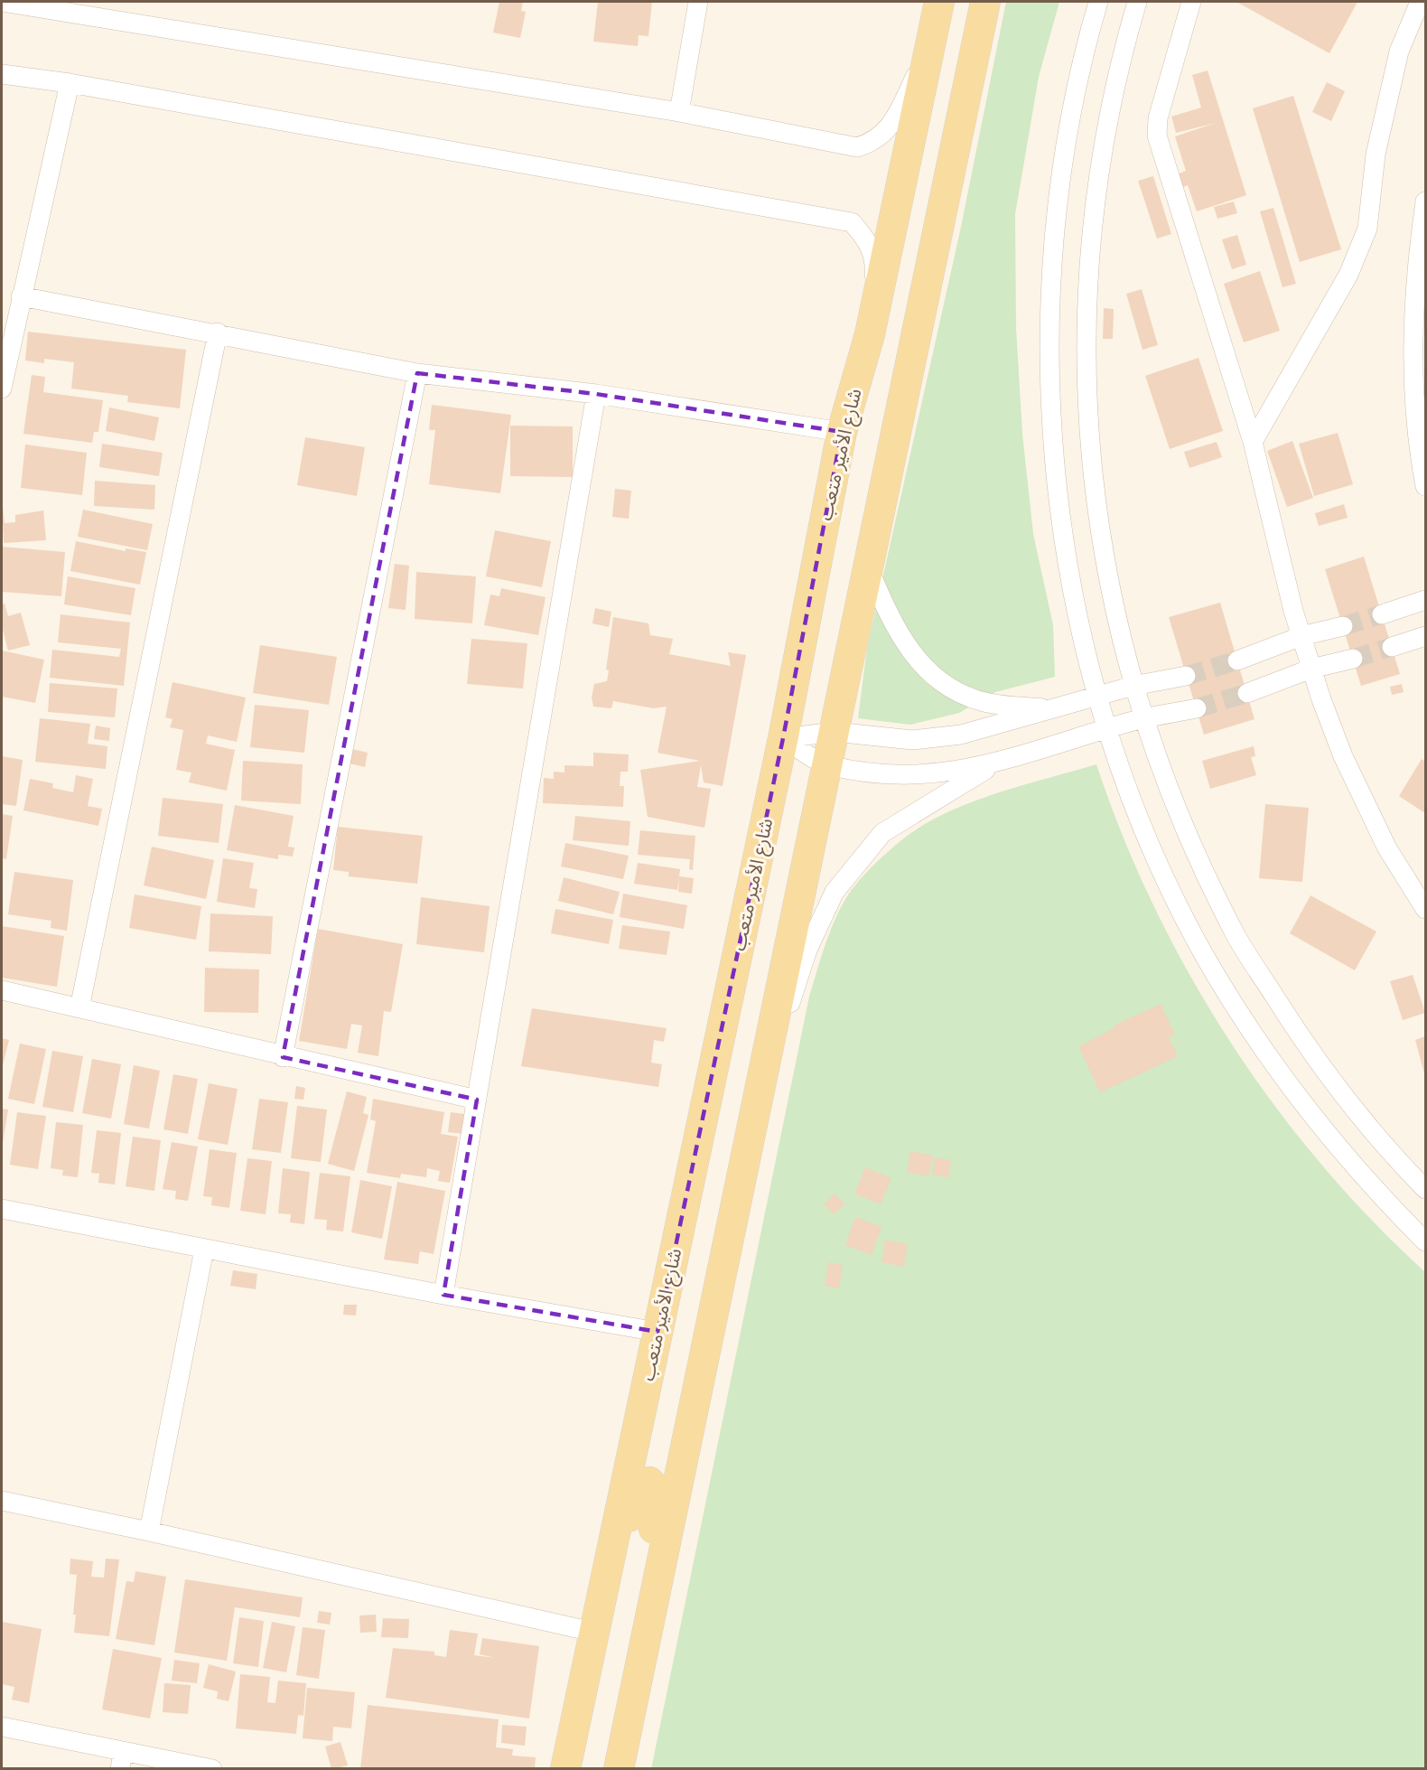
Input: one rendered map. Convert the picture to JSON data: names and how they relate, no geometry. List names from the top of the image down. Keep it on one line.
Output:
{"streets":{"main road":["شارع الأمير متعب"]}}
